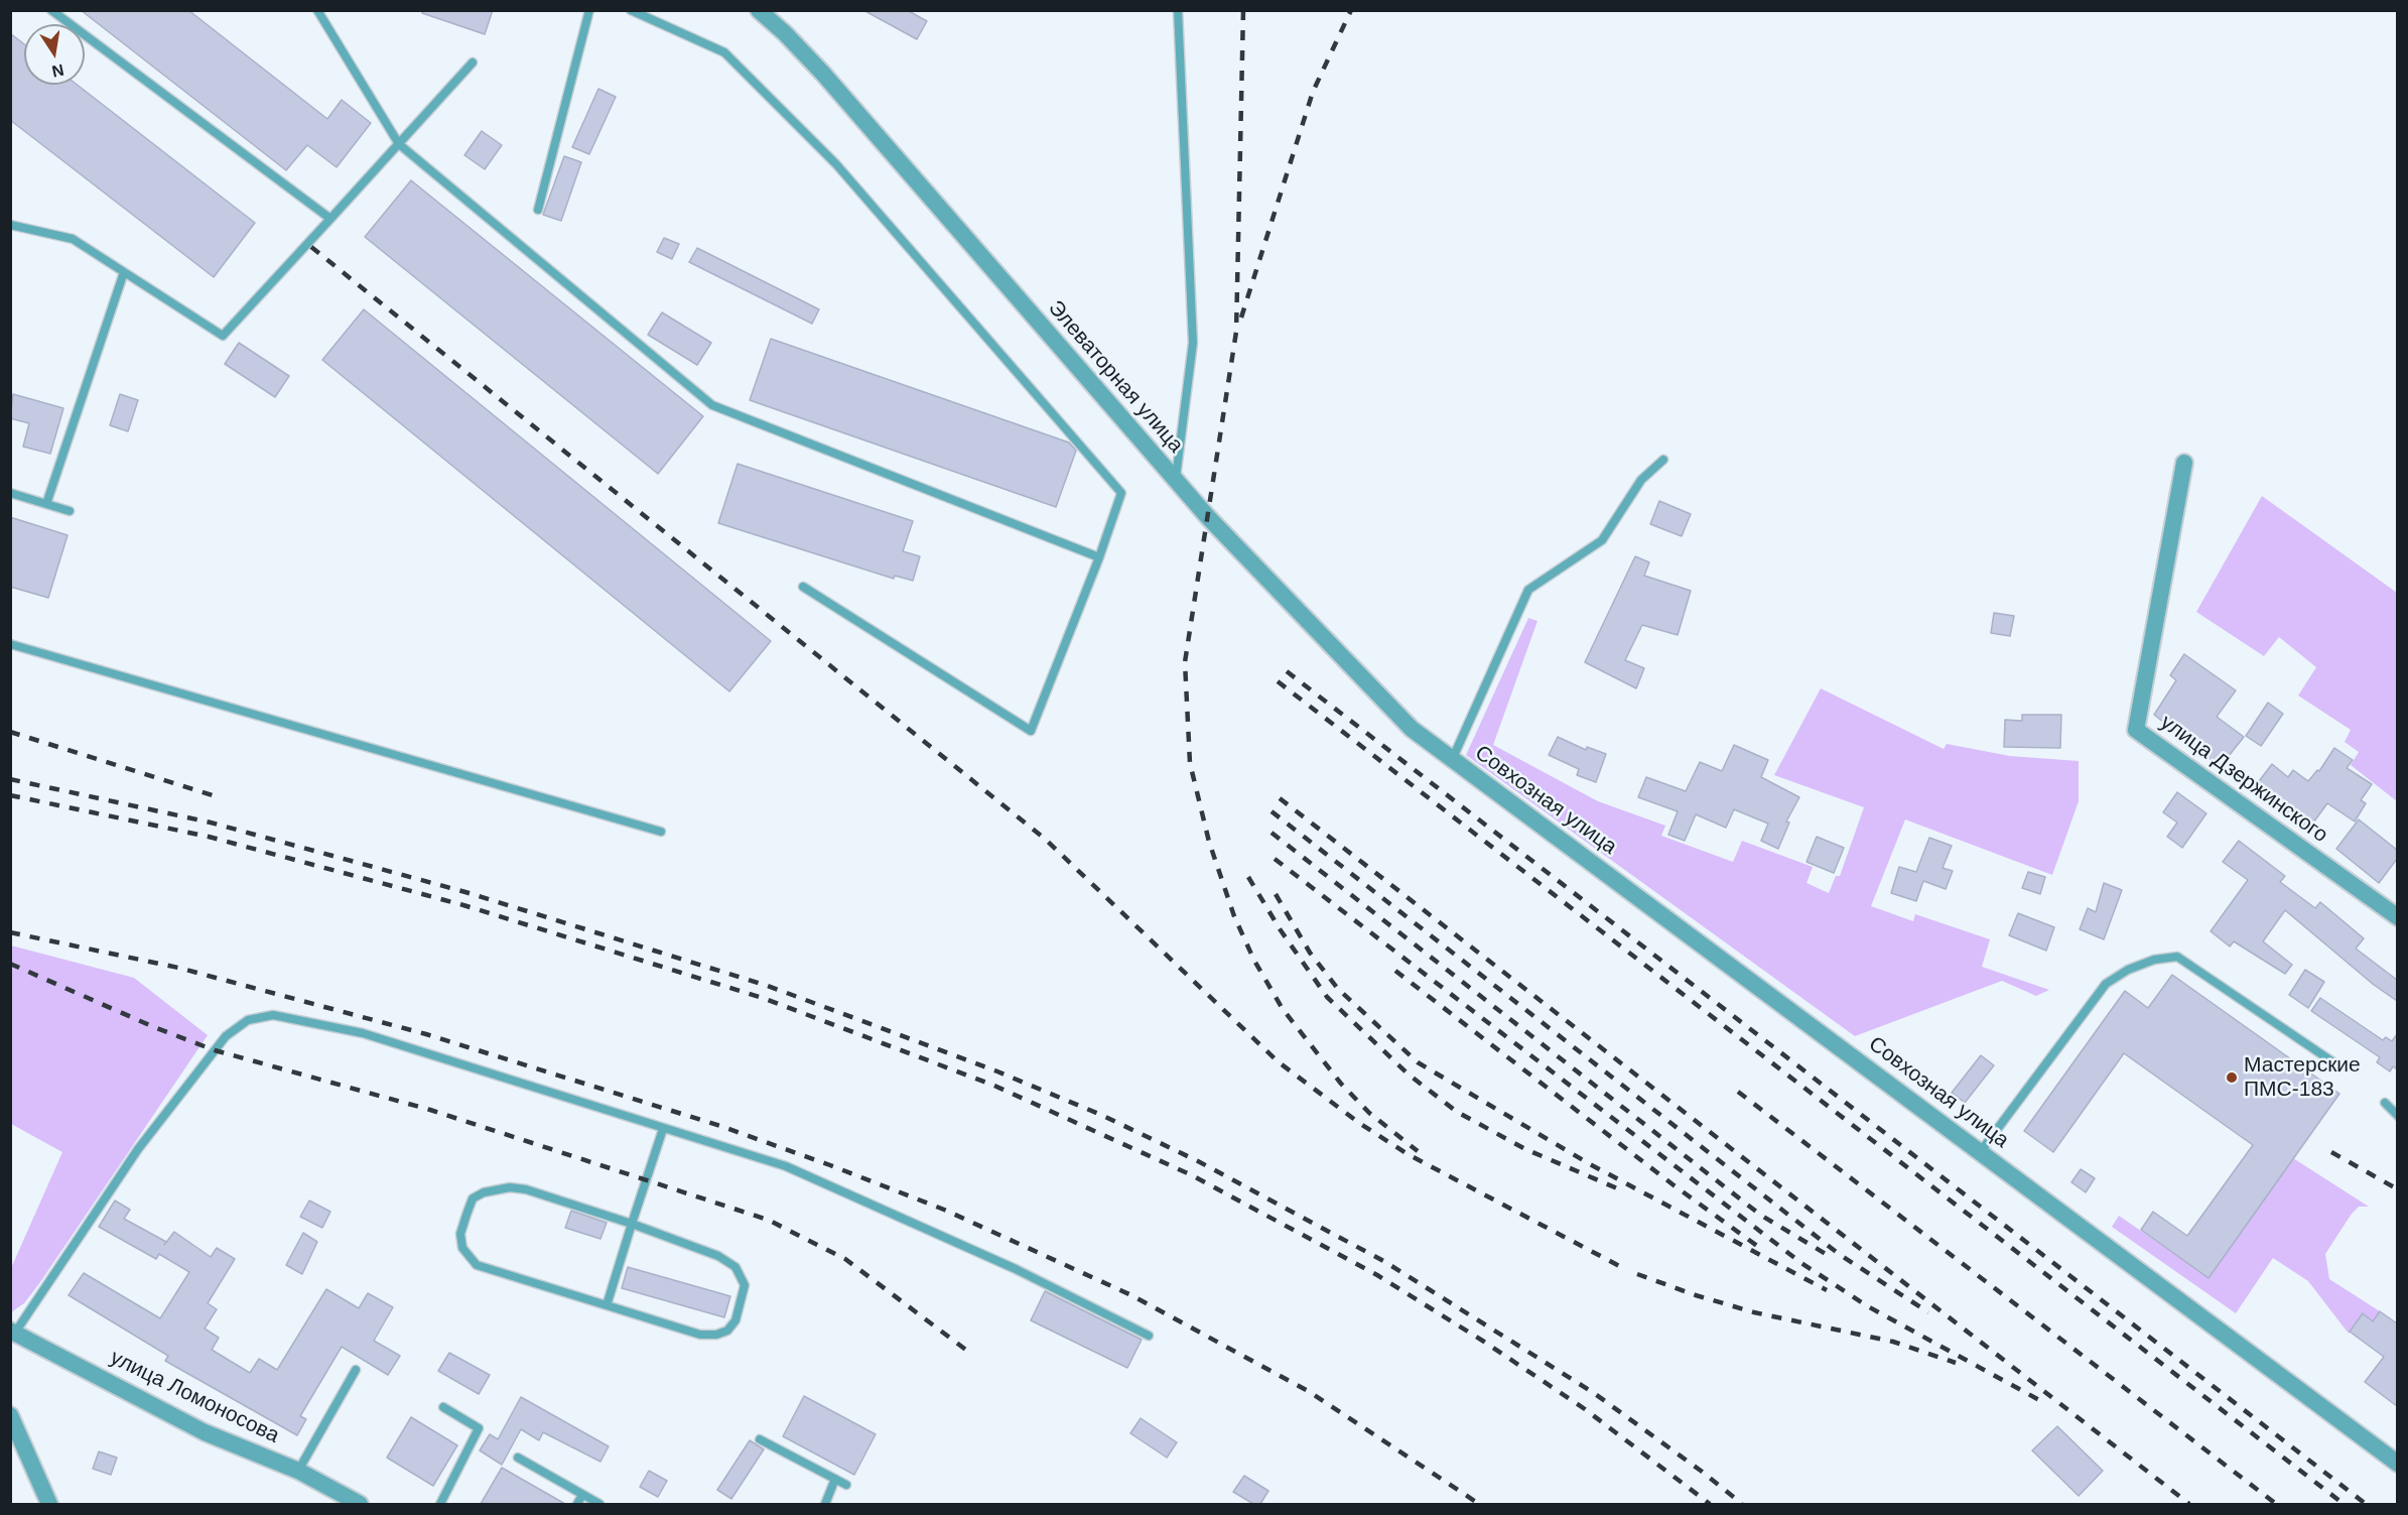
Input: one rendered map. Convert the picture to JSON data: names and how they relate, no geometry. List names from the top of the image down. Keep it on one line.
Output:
{"streets":{"street":["Элеваторная улица","улица Дзержинского","Совхозная улица","улица Ломоносова"]},"crossings":[["Элеваторная улица","Совхозная улица"]],"places":["Мастерские ПМС-183"],"north":"bottom"}
